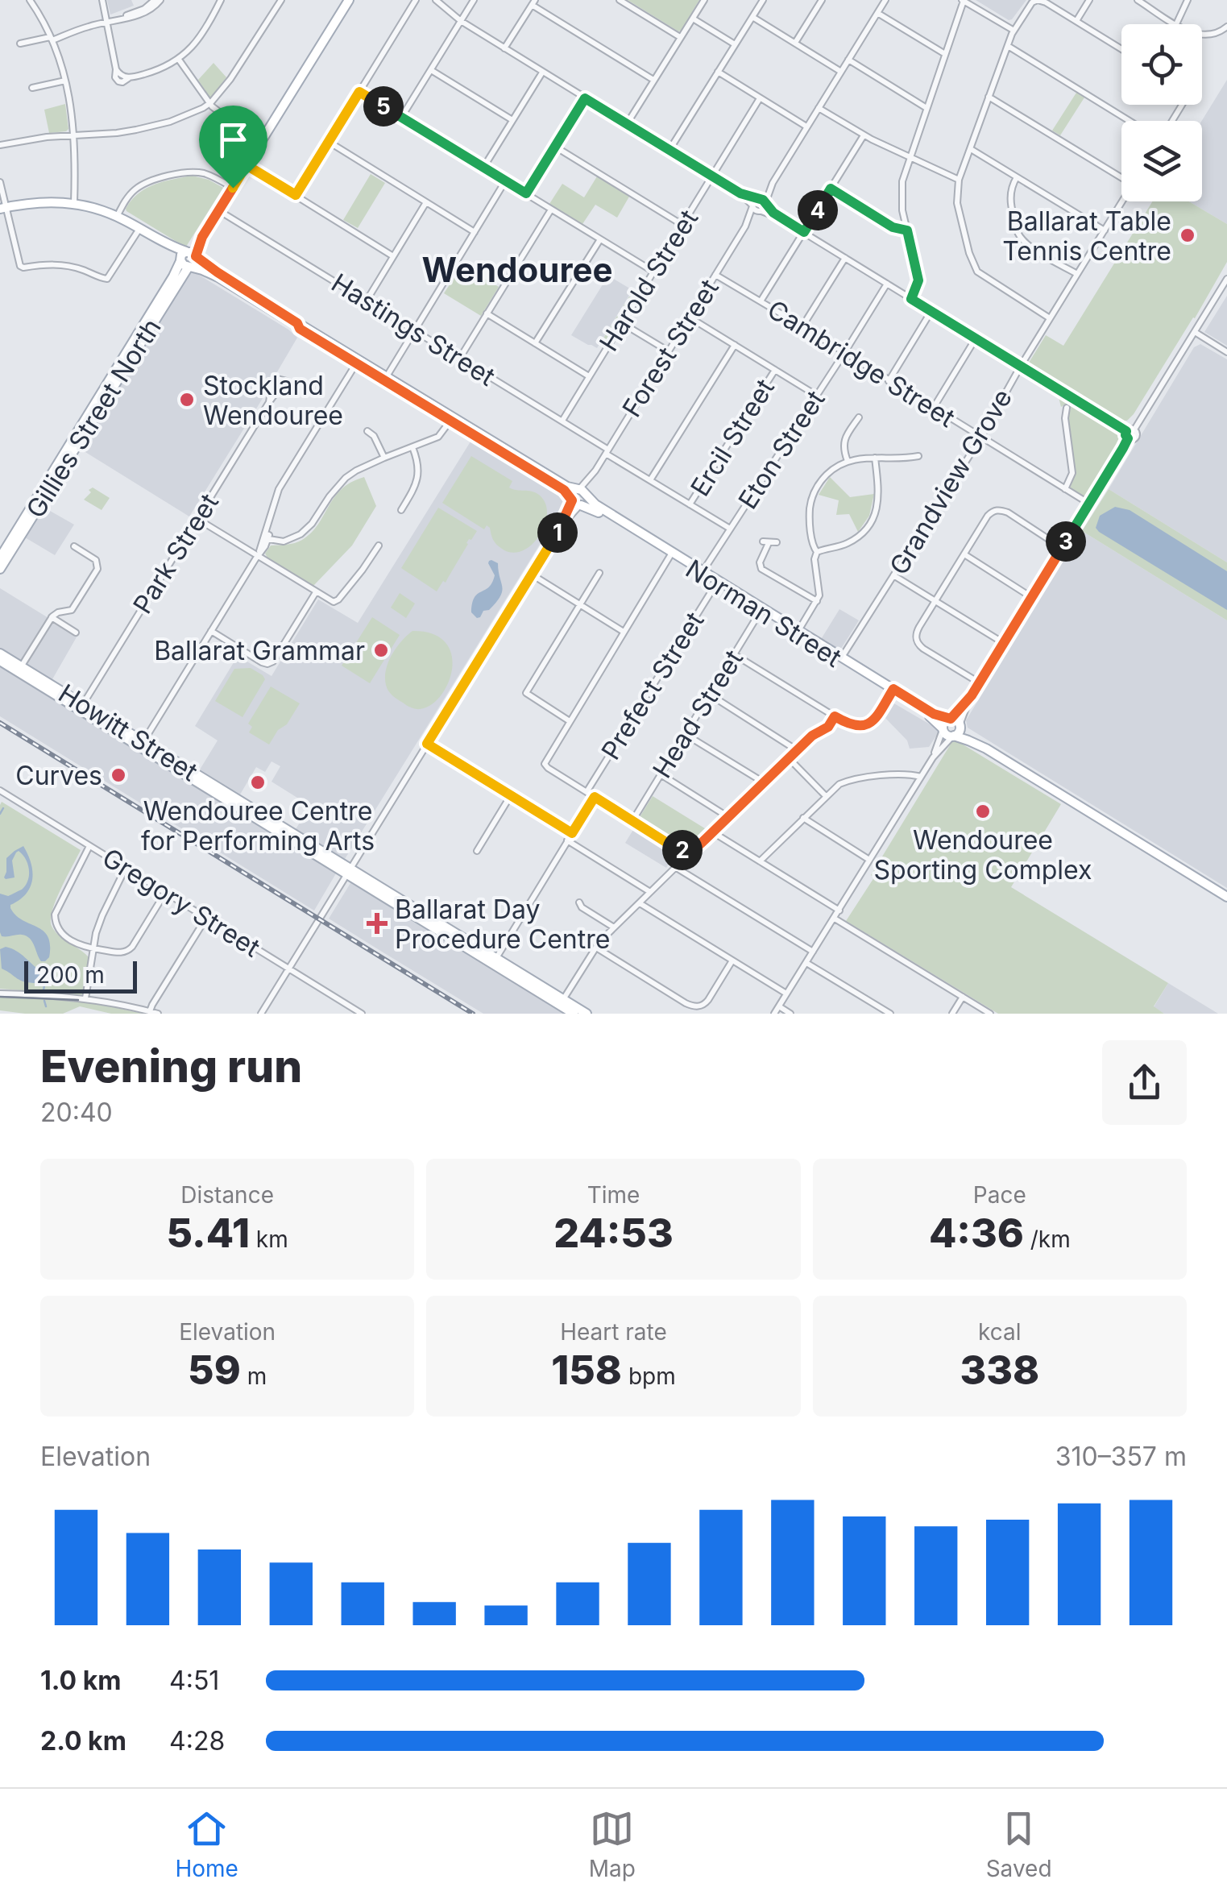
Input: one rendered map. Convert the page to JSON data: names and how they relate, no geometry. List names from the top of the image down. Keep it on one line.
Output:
{"streets":{"main road":["Gillies Street North","Norman Street","Howitt Street"],"street":["Harold Street","Hastings Street","Forest Street","Cambridge Street","Ercil Street","Eton Street","Grandview Grove","Park Street","Prefect Street","Head Street","Gregory Street"]},"crossings":[["Harold Street","Hastings Street"],["Hastings Street","Forest Street"],["Hastings Street","Gillies Street North"],["Hastings Street","Ercil Street"],["Hastings Street","Eton Street"],["Forest Street","Cambridge Street"],["Forest Street","Norman Street"],["Forest Street","Howitt Street"],["Forest Street","Gregory Street"],["Cambridge Street","Eton Street"],["Cambridge Street","Grandview Grove"],["Gillies Street North","Norman Street"],["Eton Street","Norman Street"],["Grandview Grove","Norman Street"],["Park Street","Howitt Street"],["Norman Street","Prefect Street"],["Norman Street","Head Street"]],"districts":["Wendouree"],"places":{"other":["Ballarat Table Tennis Centre","Stockland Wendouree","Ballarat Grammar","Curves","Wendouree Centre for Performing Arts","Wendouree Sporting Complex"],"health":["Ballarat Day Procedure Centre"]},"scale_bar":"200 m","page":{"pins":["5","4","1","3","2"],"scale":"200 m","heading":["Evening run","20:40"],"stats":[["Distance","5.41 km"],["Time","24:53"],["Pace","4:36 /km"],["Elevation","59 m"],["Heart rate","158 bpm"],["kcal","338"]],"chart":["Elevation","310–357 m"],"list":[{"name":"1.0 km","note":"4:51"},{"name":"2.0 km","note":"4:28"}],"tabs":["Home","Map","Saved"]}}
